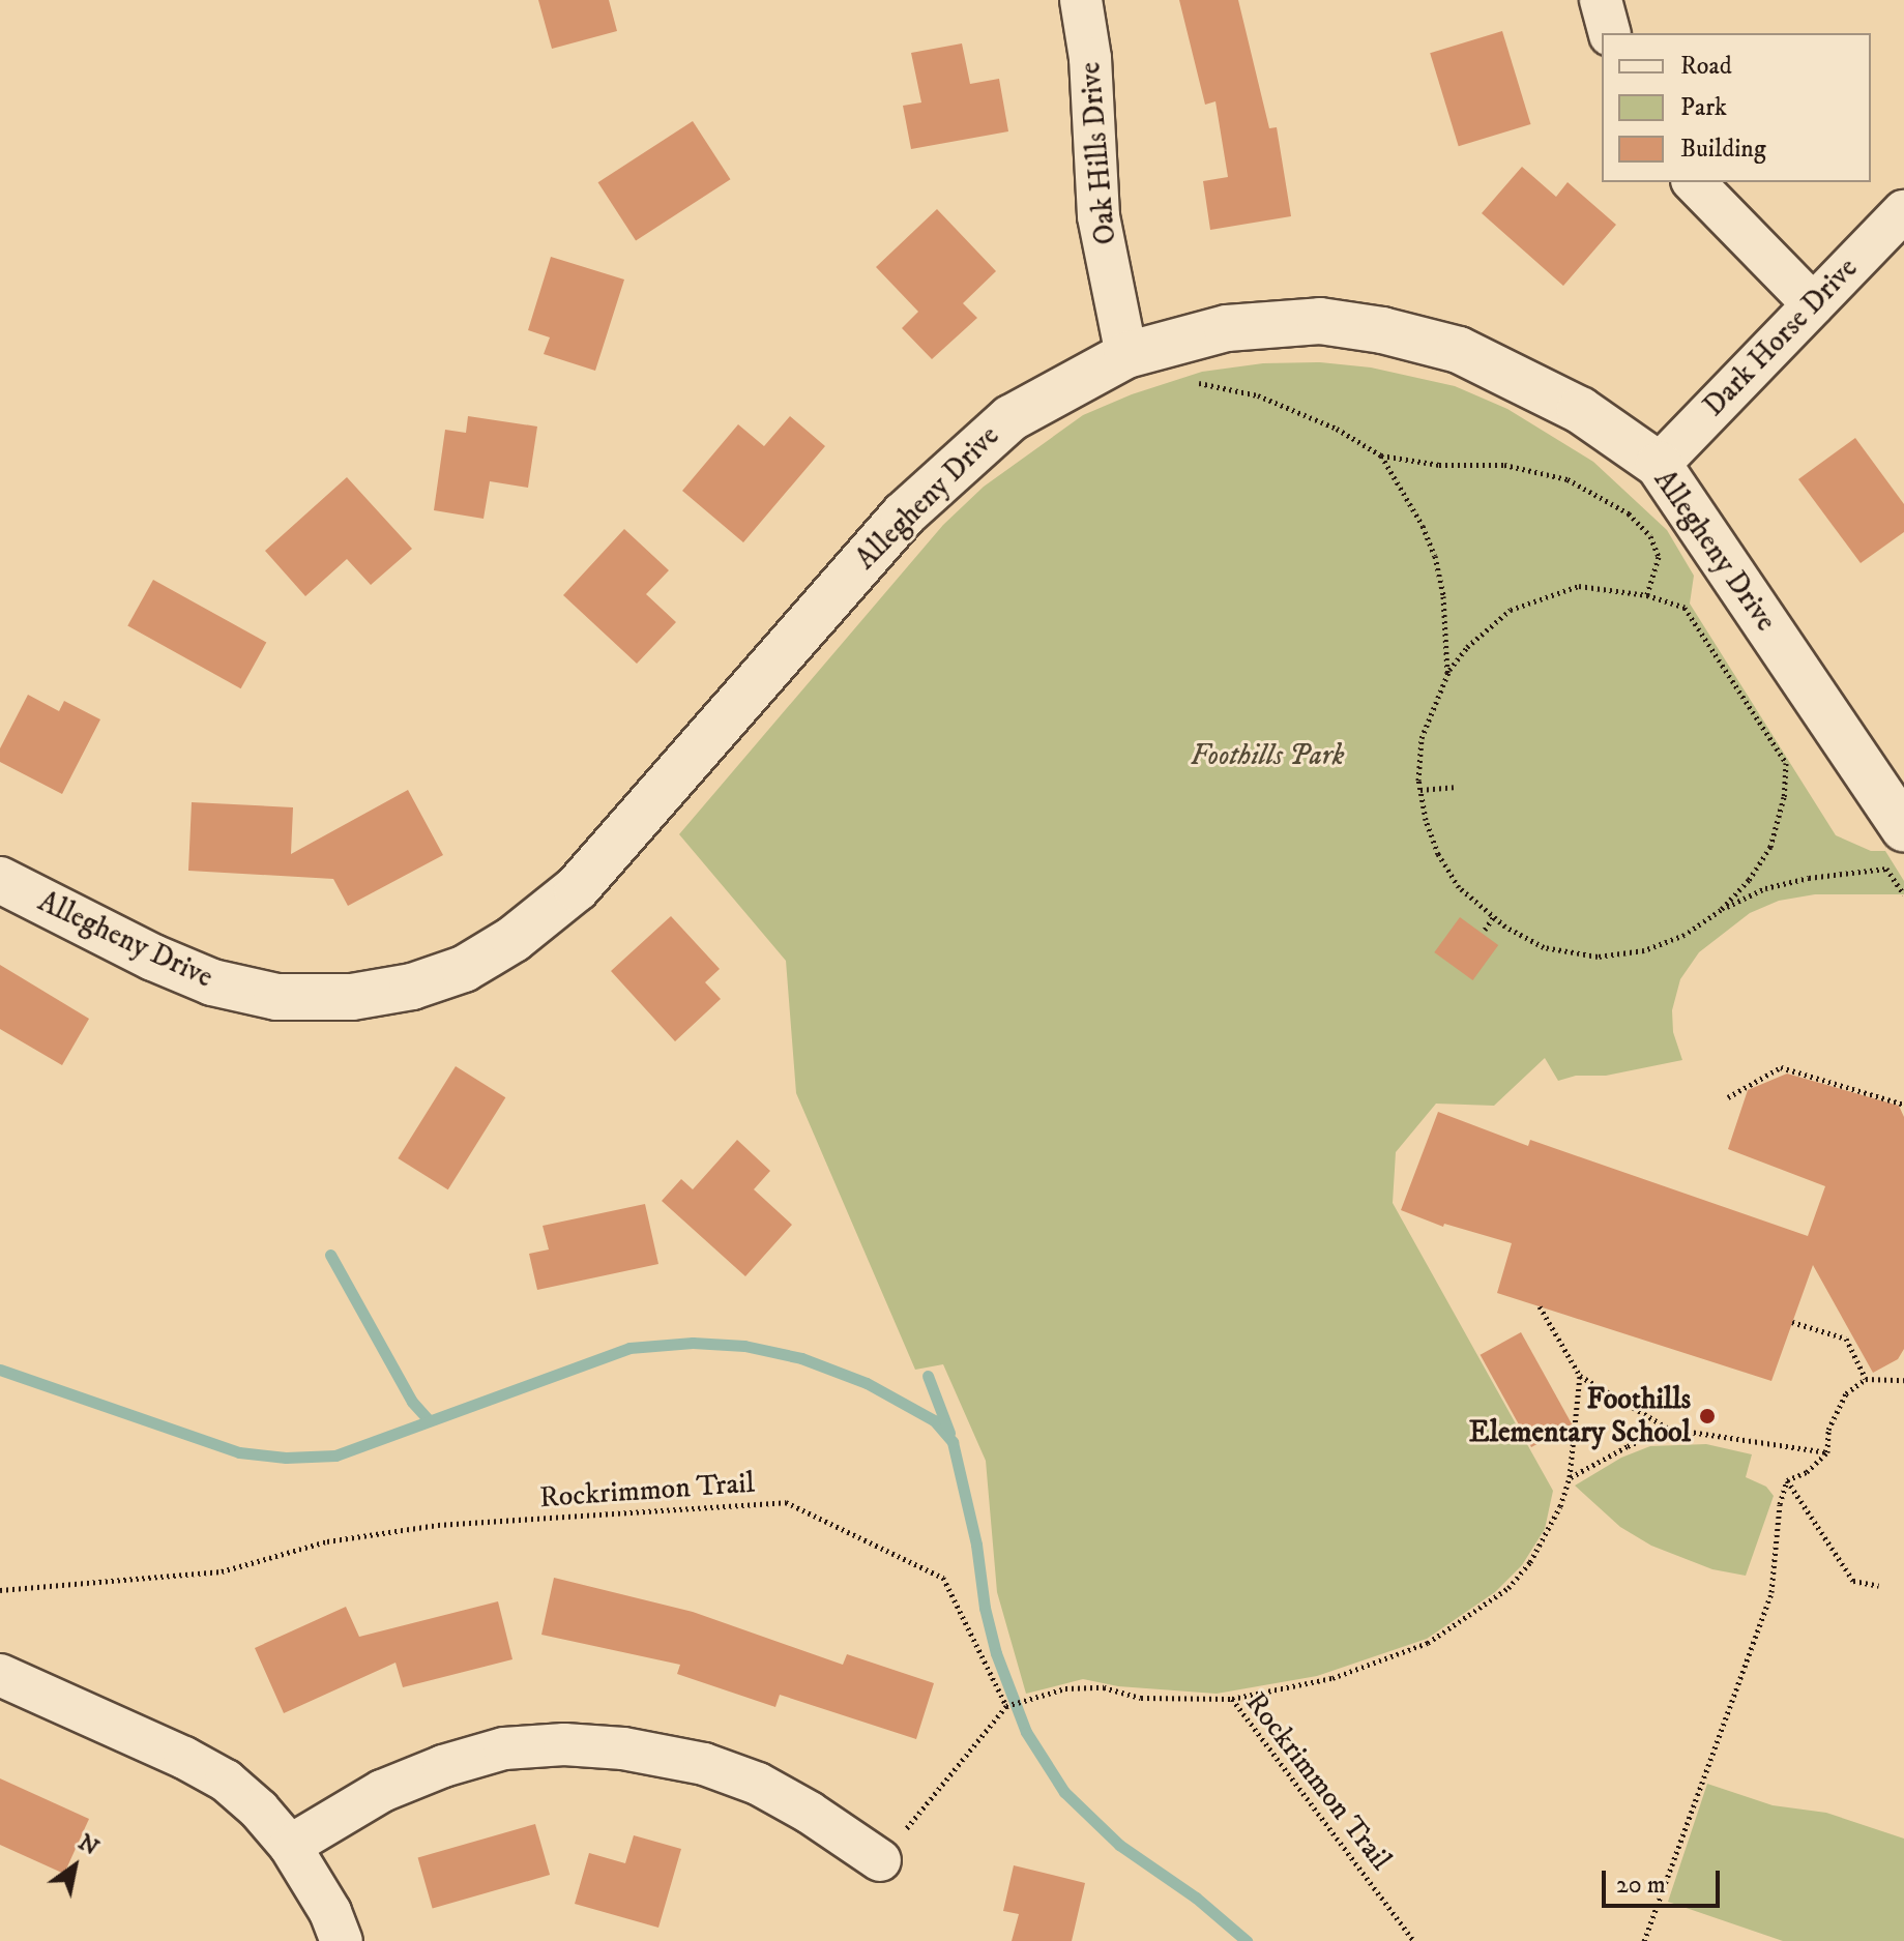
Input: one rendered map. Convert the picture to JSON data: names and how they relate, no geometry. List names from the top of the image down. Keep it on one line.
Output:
{"streets":{"street":["Oak Hills Drive","Dark Horse Drive","Allegheny Drive"],"path":["Rockrimmon Trail"]},"crossings":[["Oak Hills Drive","Allegheny Drive"],["Dark Horse Drive","Allegheny Drive"]],"parks":["Foothills Park"],"places":["Foothills Elementary School"],"legend":["Road","Park","Building"],"scale_bar":"20 m","north":"top right"}
